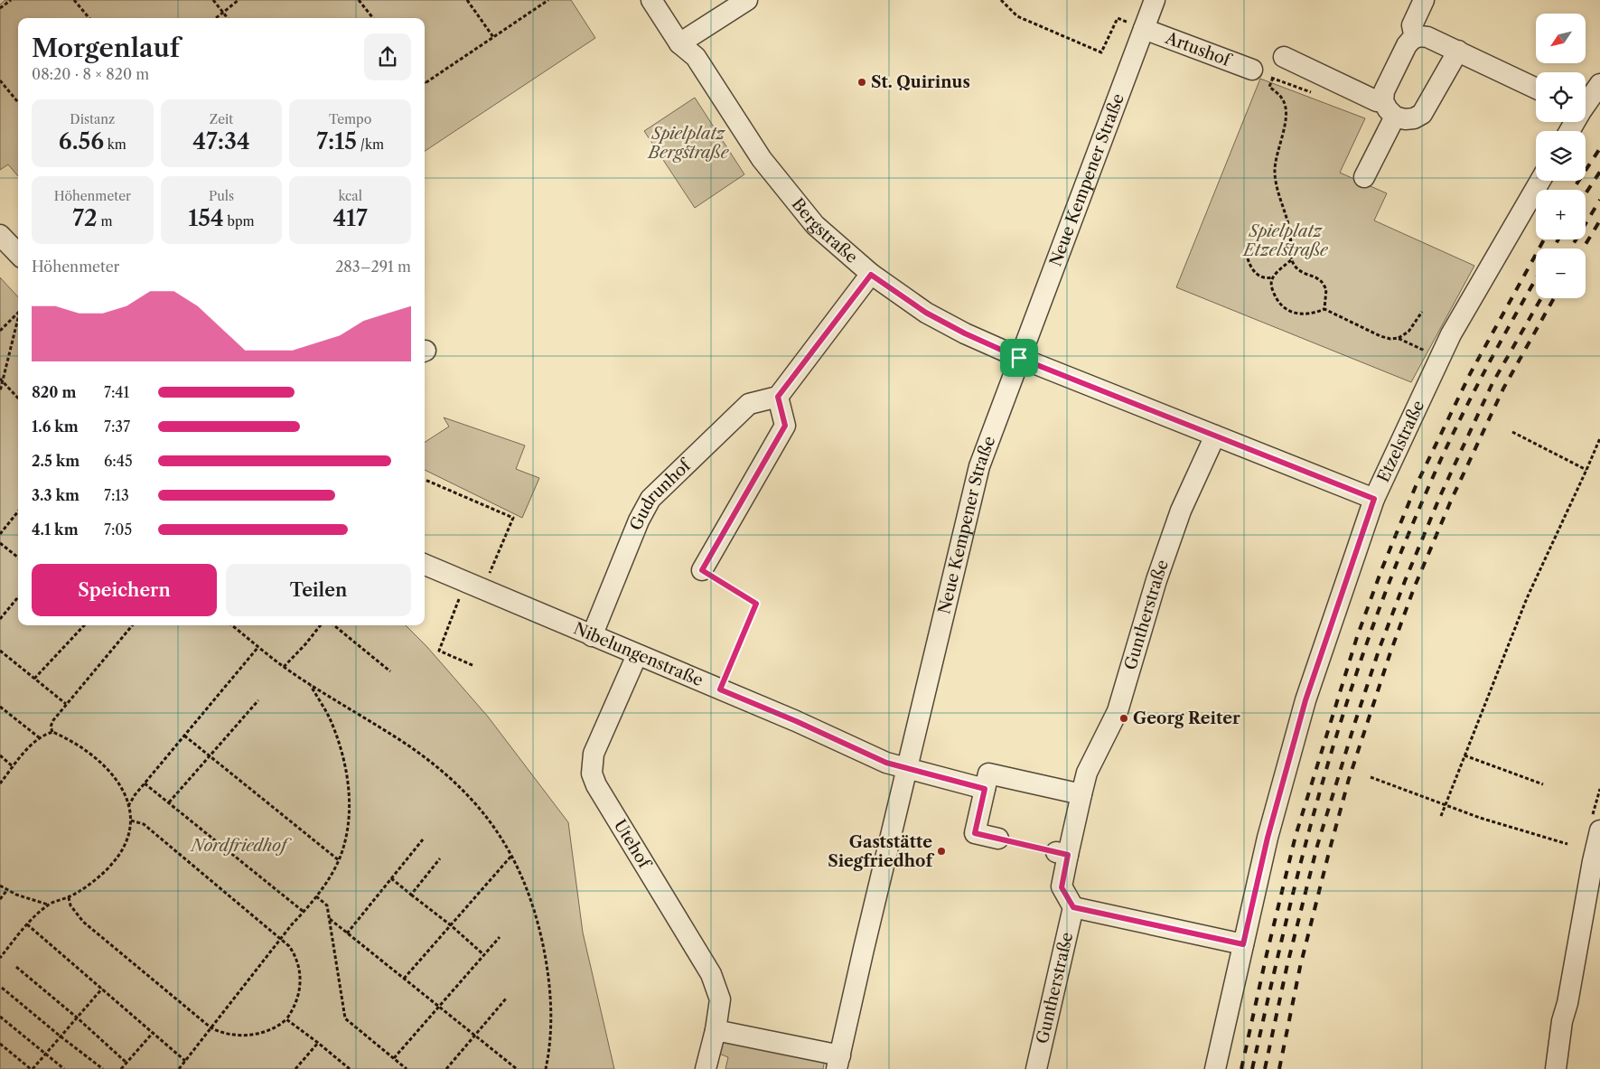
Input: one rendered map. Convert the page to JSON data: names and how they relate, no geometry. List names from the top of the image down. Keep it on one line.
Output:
{"streets":{"street":["Artushof","Neue Kempener Straße","Bergstraße","Etzelstraße","Gudrunhof","Guntherstraße","Nibelungenstraße","Utehof"]},"crossings":[["Artushof","Neue Kempener Straße"],["Neue Kempener Straße","Bergstraße"],["Neue Kempener Straße","Nibelungenstraße"],["Bergstraße","Etzelstraße"],["Bergstraße","Guntherstraße"],["Gudrunhof","Nibelungenstraße"],["Nibelungenstraße","Utehof"]],"parks":["Spielplatz Bergstraße","Spielplatz Etzelstraße","Nordfriedhof"],"places":["St. Quirinus","Georg Reiter","Gaststätte Siegfriedhof"],"north":"bottom left","page":{"map_buttons":["+","−"],"heading":["Morgenlauf","08:20 · 8 × 820 m"],"stats":[["Distanz","6.56 km"],["Zeit","47:34"],["Tempo","7:15 /km"],["Höhenmeter","72 m"],["Puls","154 bpm"],["kcal","417"]],"chart":["Höhenmeter","283–291 m"],"list":[{"name":"820 m","note":"7:41"},{"name":"1.6 km","note":"7:37"},{"name":"2.5 km","note":"6:45"},{"name":"3.3 km","note":"7:13"},{"name":"4.1 km","note":"7:05"}],"buttons":["Speichern","Teilen"]}}
